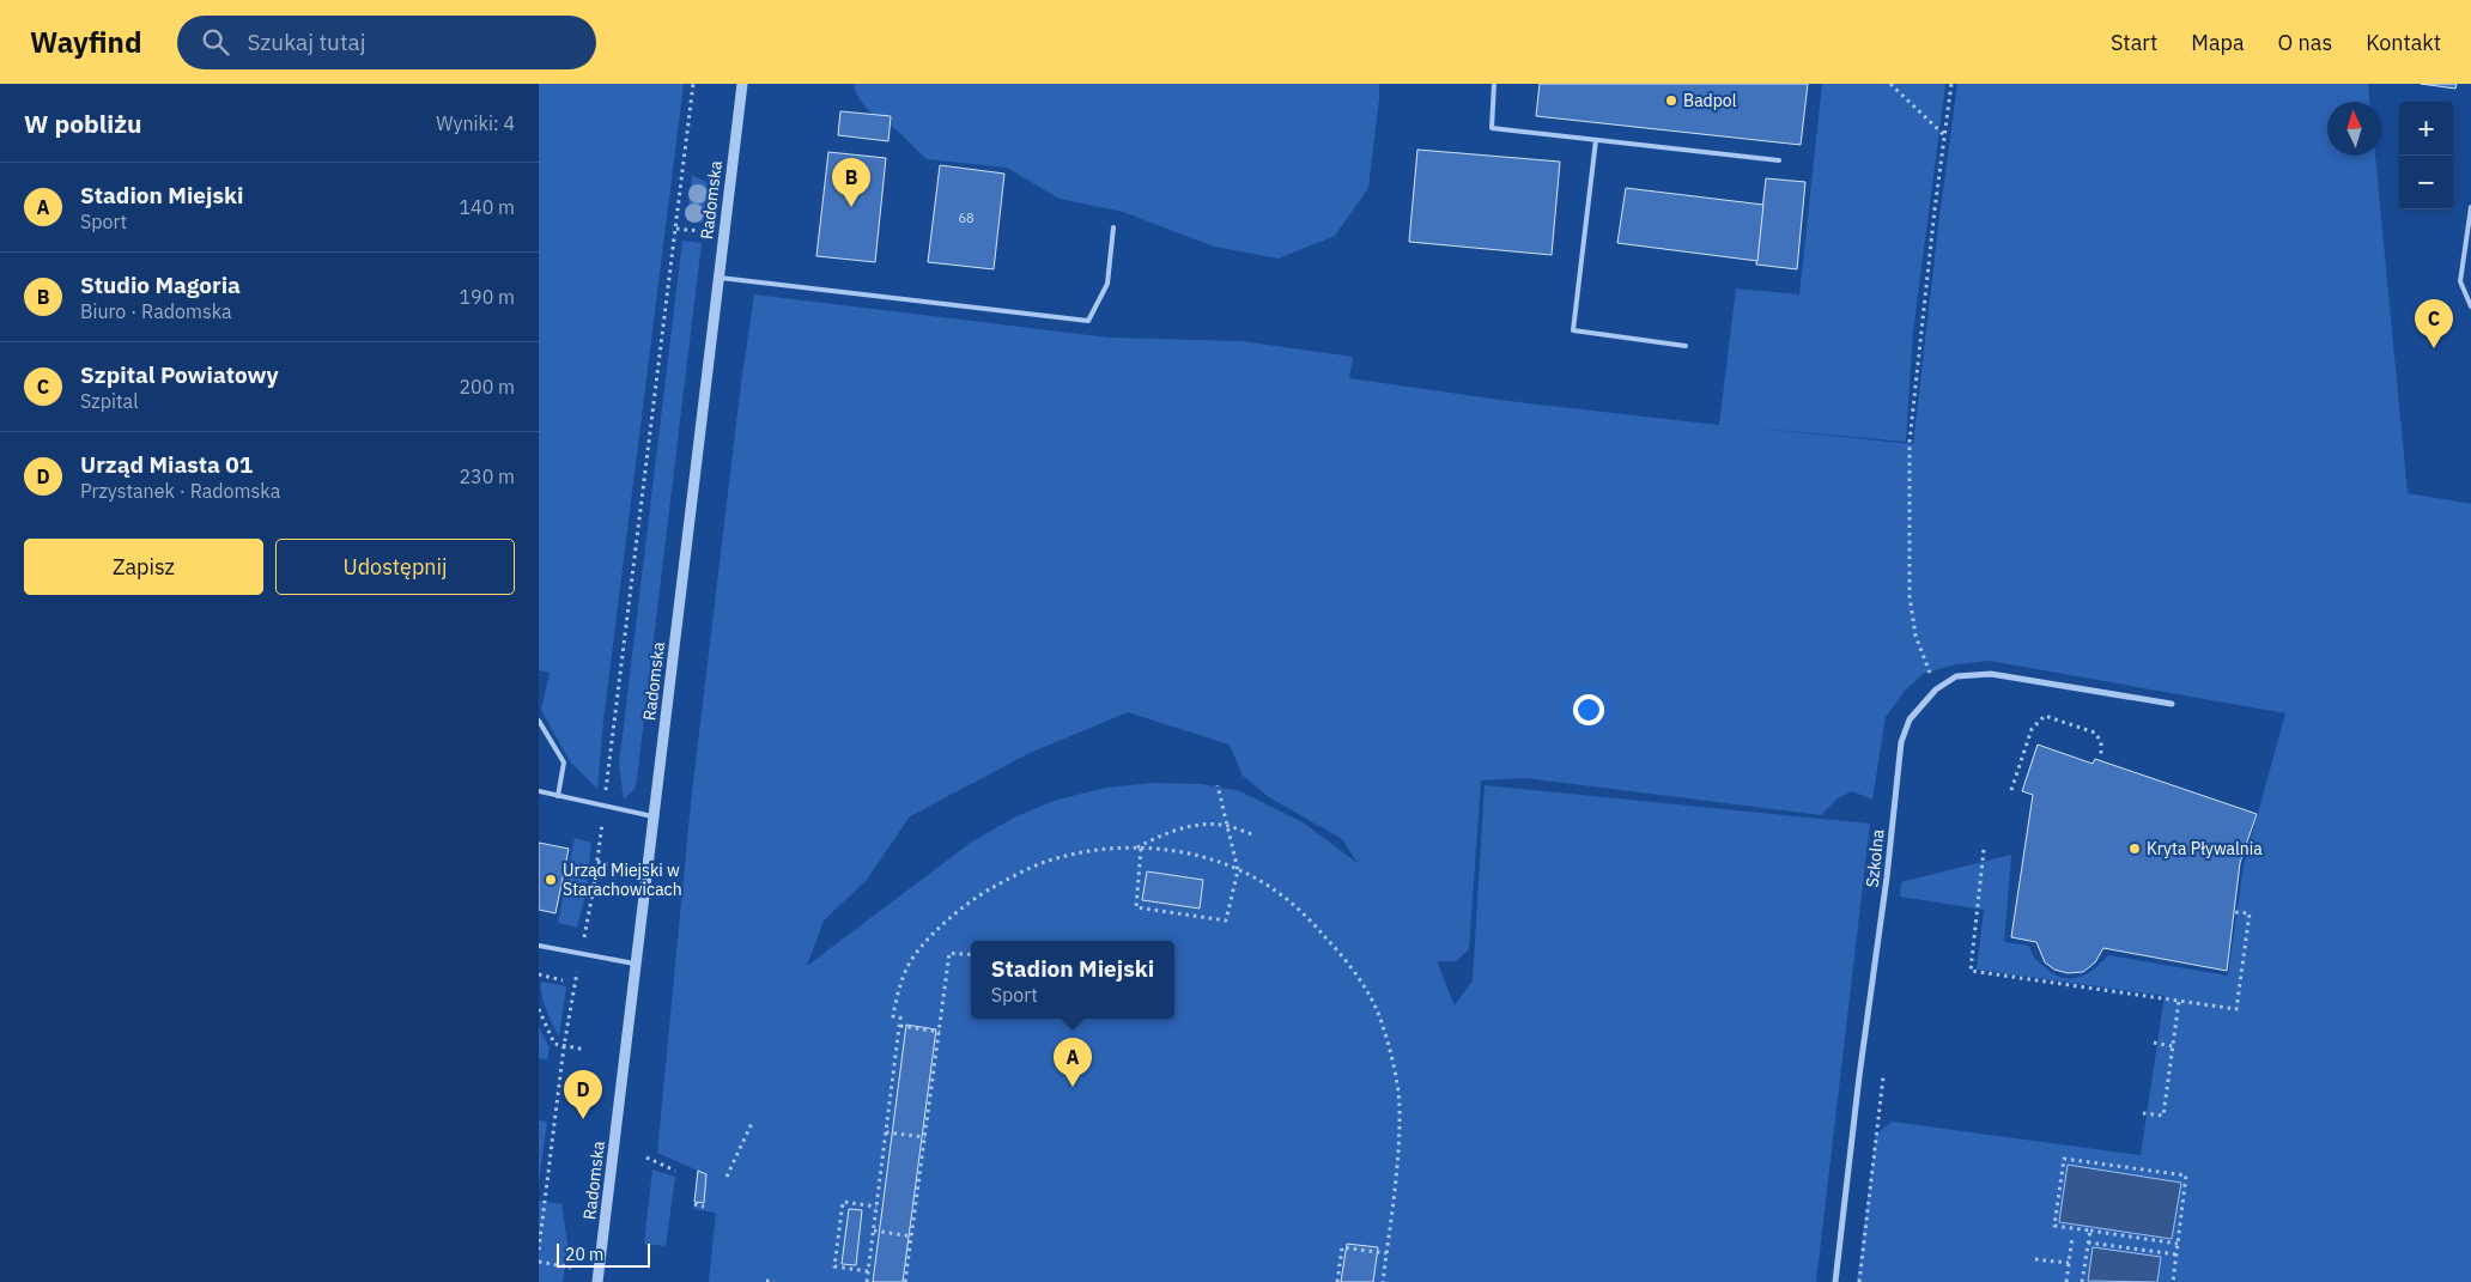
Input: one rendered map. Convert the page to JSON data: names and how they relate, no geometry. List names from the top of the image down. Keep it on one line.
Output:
{"streets":{"street":["Radomska","Szkolna"]},"places":["Badpol","Kryta Pływalnia","Urząd Miejski w Starachowicach"],"house_numbers":["68"],"scale_bar":"20 m","north":"top","page":{"header":"Wayfind","search":"Szukaj tutaj","nav":["Start","Mapa","O nas","Kontakt"],"heading":["W pobliżu","Wyniki: 4"],"map_buttons":["+","−"],"pins":["B","C","A","D"],"list":[{"mark":"A","name":"Stadion Miejski","note":"Sport","value":"140 m"},{"mark":"B","name":"Studio Magoria","note":"Biuro · Radomska","value":"190 m"},{"mark":"C","name":"Szpital Powiatowy","note":"Szpital","value":"200 m"},{"mark":"D","name":"Urząd Miasta 01","note":"Przystanek · Radomska","value":"230 m"}],"buttons":["Zapisz","Udostępnij"],"popup":["Stadion Miejski","Sport"],"scale":"20 m"}}
